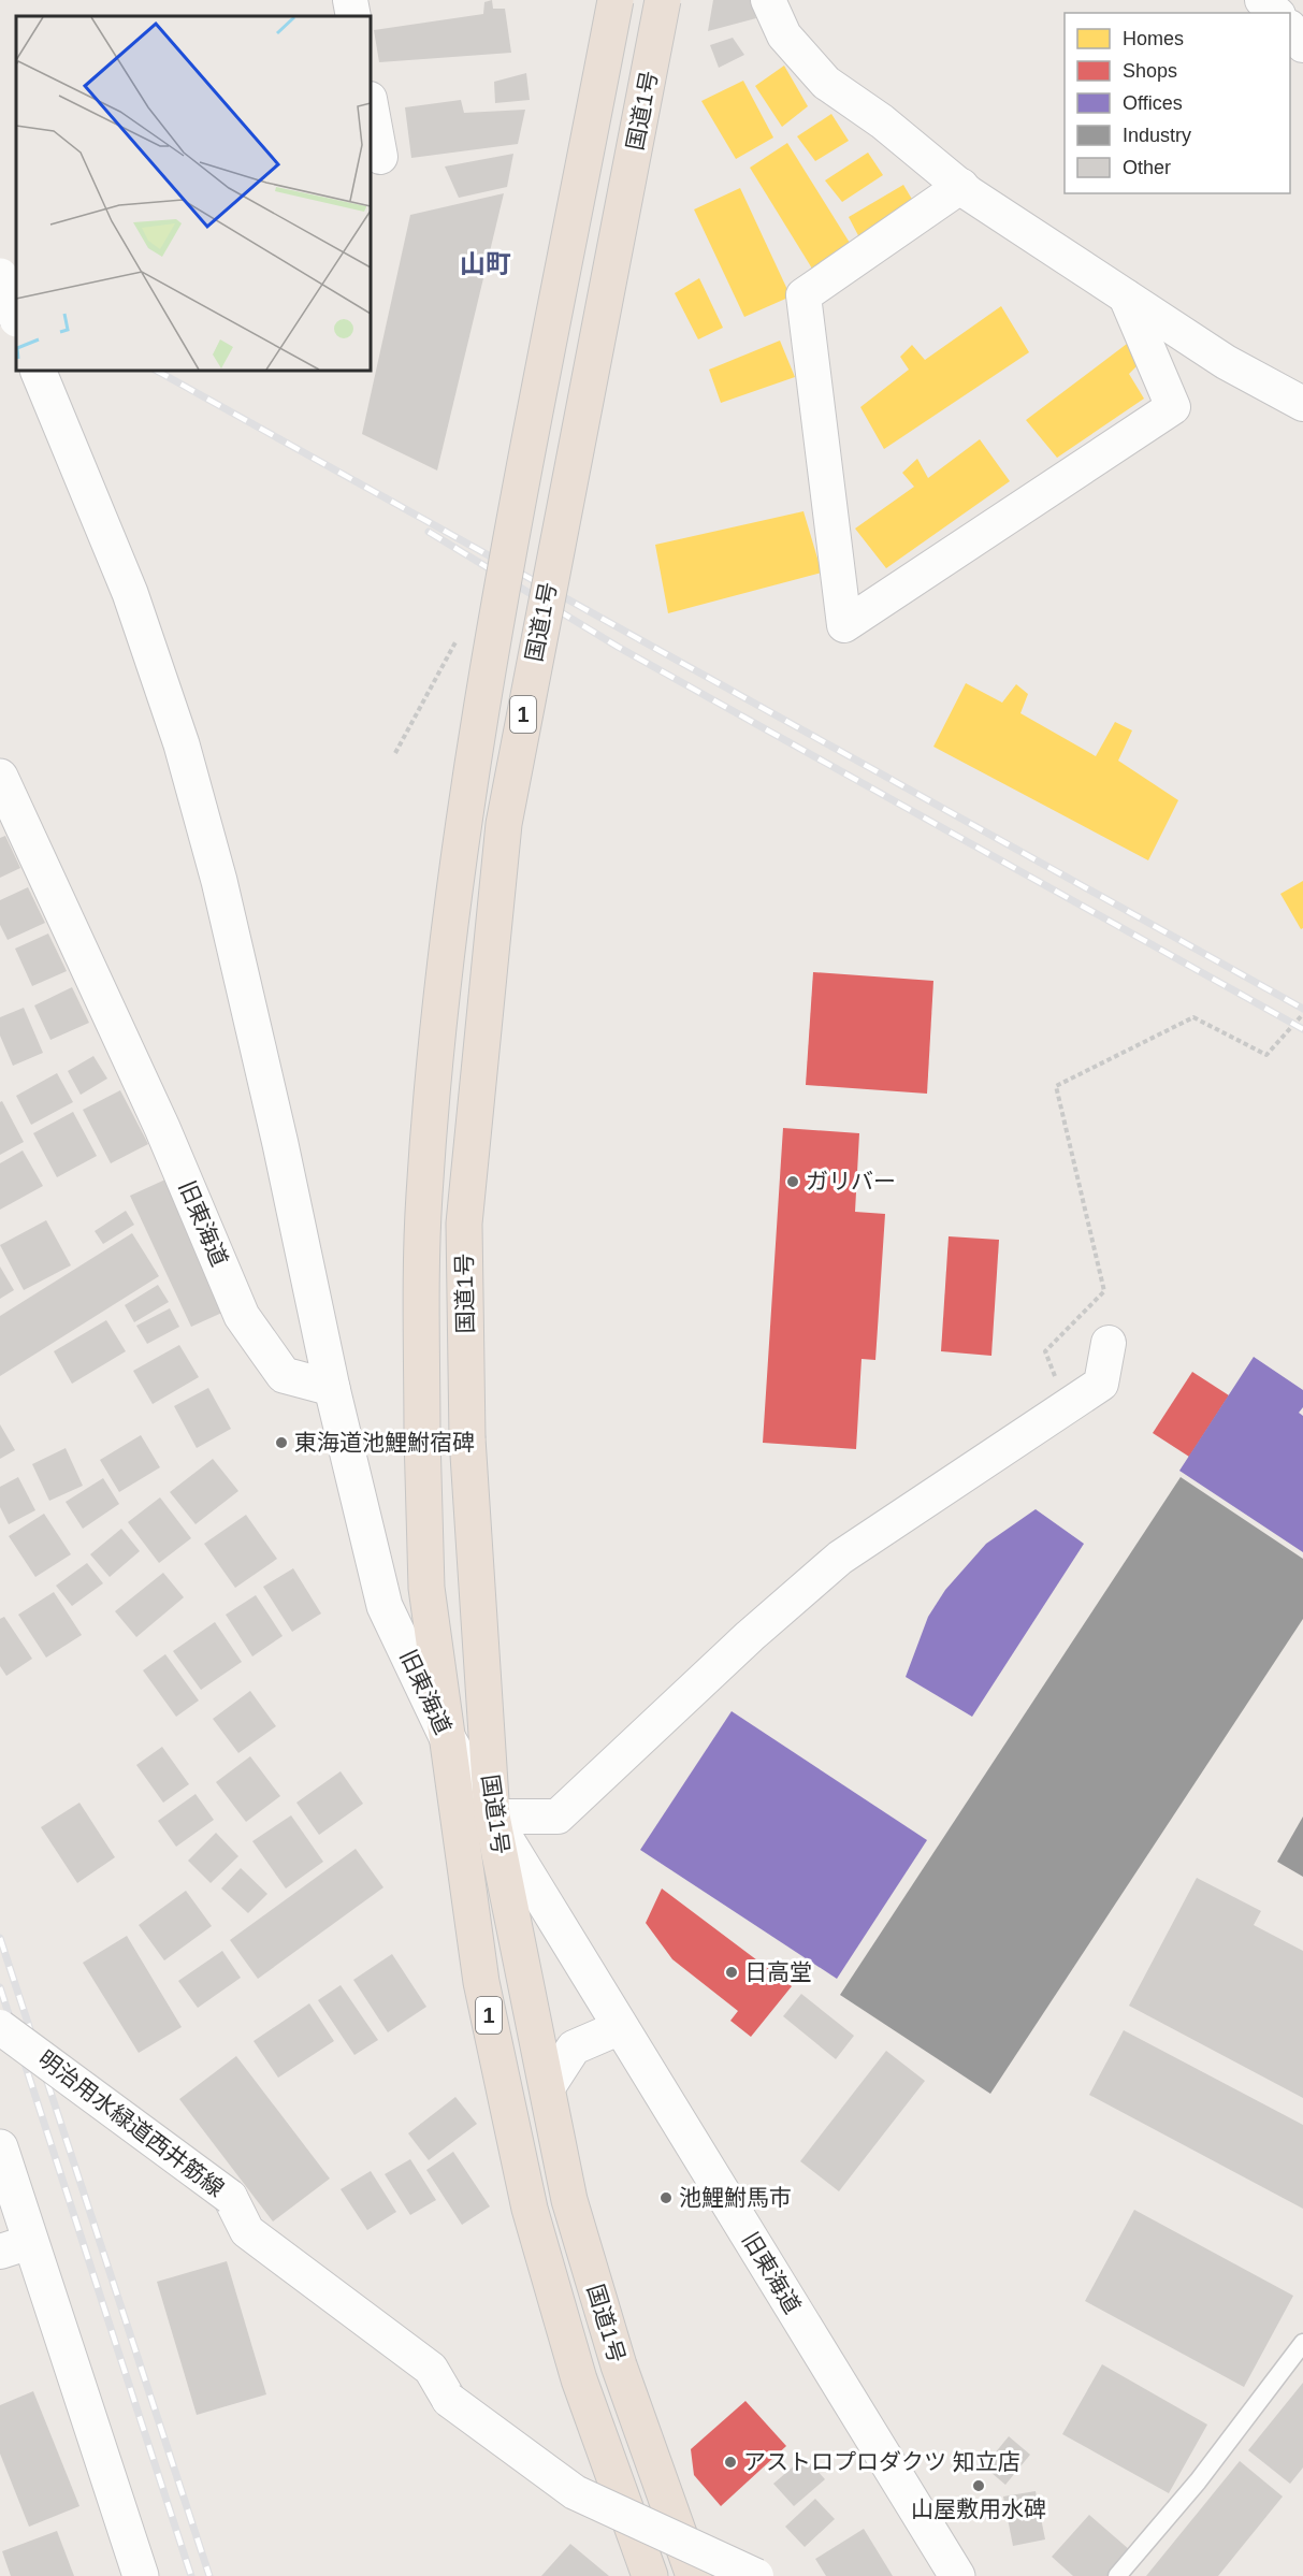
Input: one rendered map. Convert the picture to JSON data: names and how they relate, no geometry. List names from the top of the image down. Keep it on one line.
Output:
{"streets":{"highway":["国道1号","1"],"street":["旧東海道","明治用水緑道西井筋線"]},"crossings":[["国道1号","旧東海道"]],"districts":["山町"],"places":["ガリバー","東海道池鯉鮒宿碑","日高堂","池鯉鮒馬市","アストロプロダクツ 知立店","山屋敷用水碑"],"legend":["Homes","Shops","Offices","Industry","Other"]}
